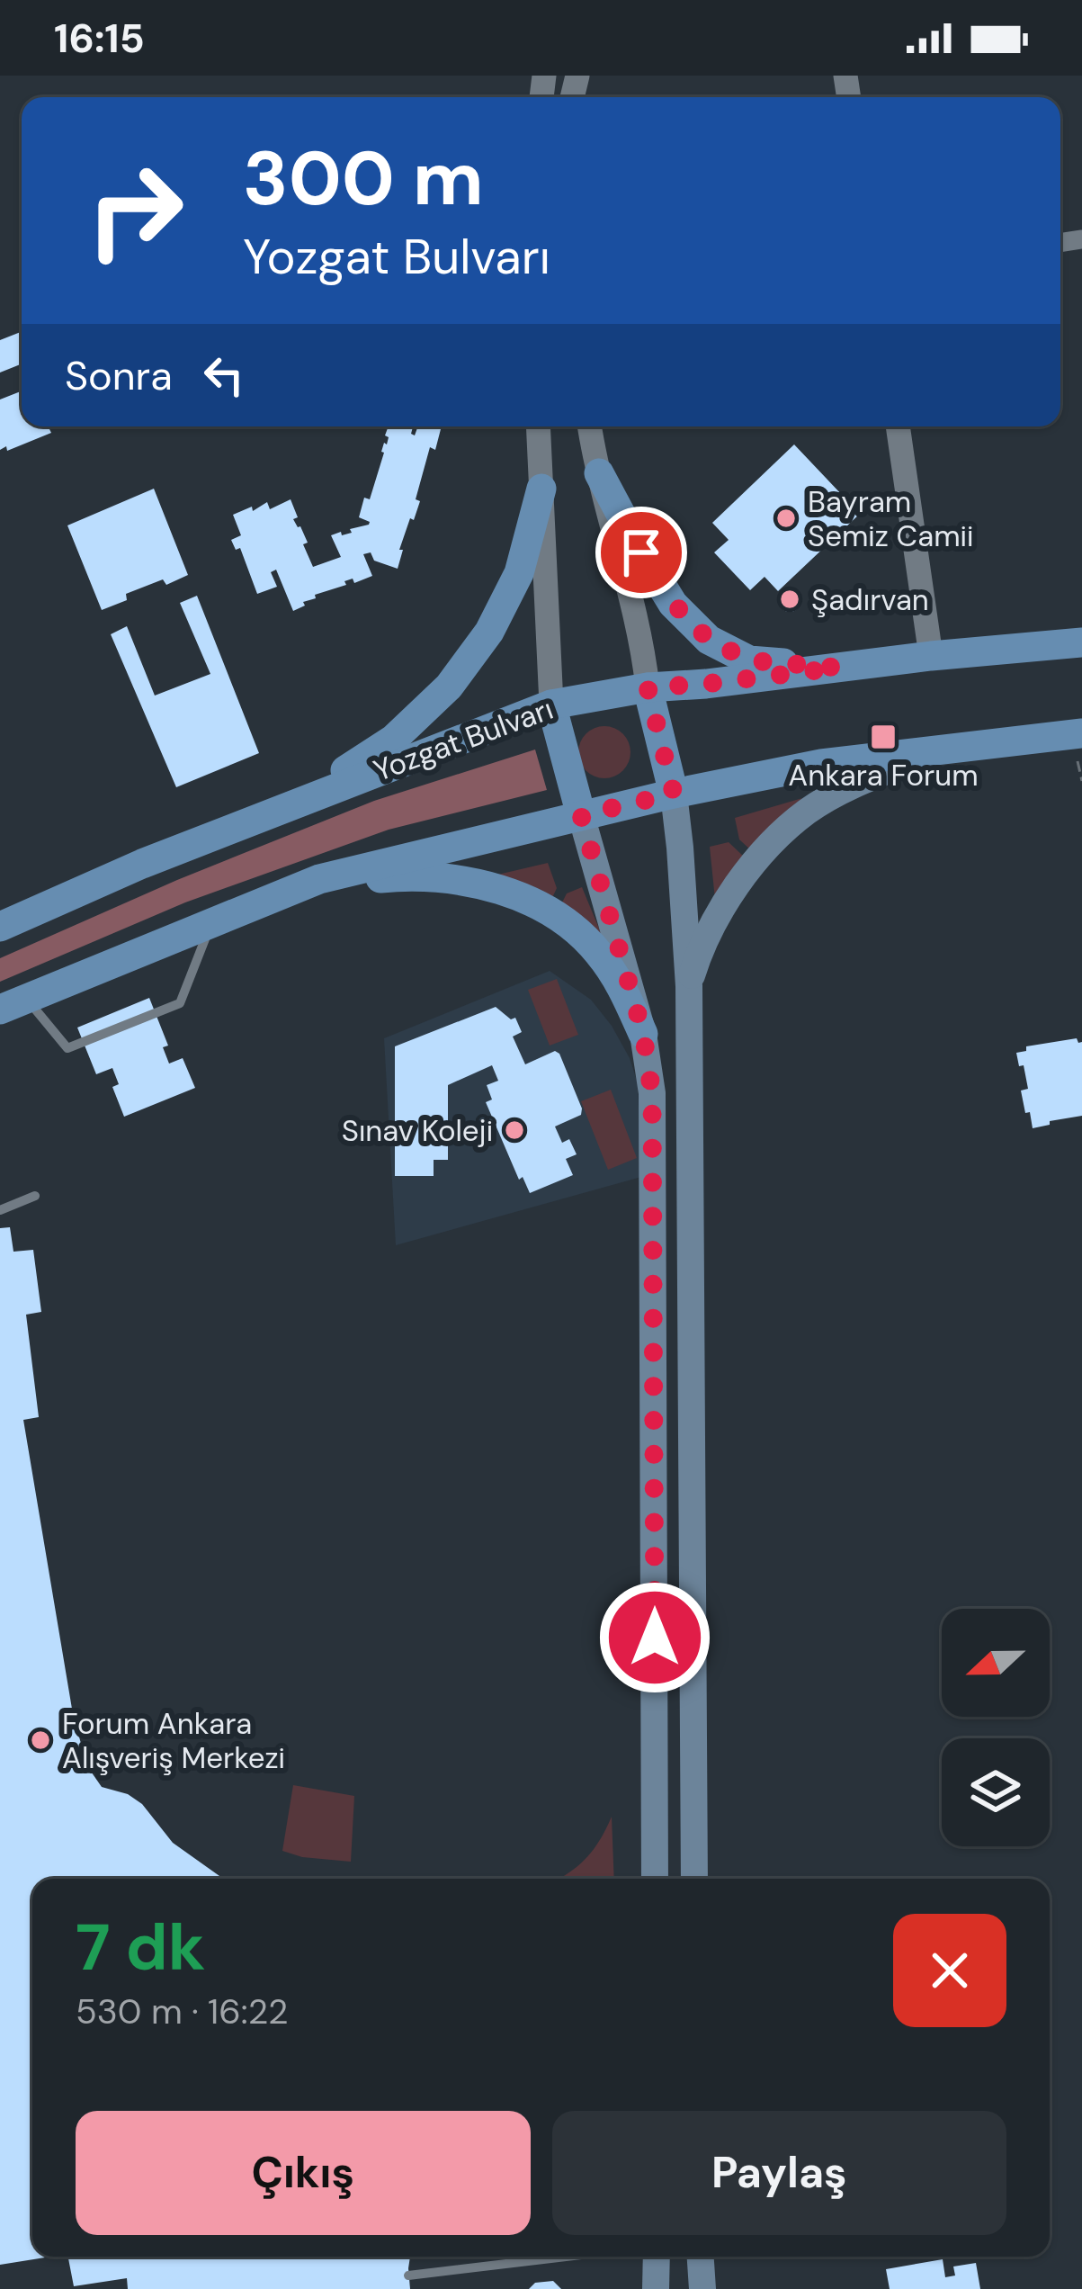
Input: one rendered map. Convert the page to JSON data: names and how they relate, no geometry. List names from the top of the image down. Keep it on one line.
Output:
{"streets":{"main road":["Yozgat Bulvarı"]},"places":{"other":["Bayram Semiz Camii","Şadırvan","Sınav Koleji","Forum Ankara Alışveriş Merkezi"],"transit":["Ankara Forum"]},"north":"left","page":{"status":"16:15","turn":["300 m","Yozgat Bulvarı"],"then":"Sonra","heading":["7 dk","530 m · 16:22"],"buttons":["Çıkış","Paylaş"]}}
